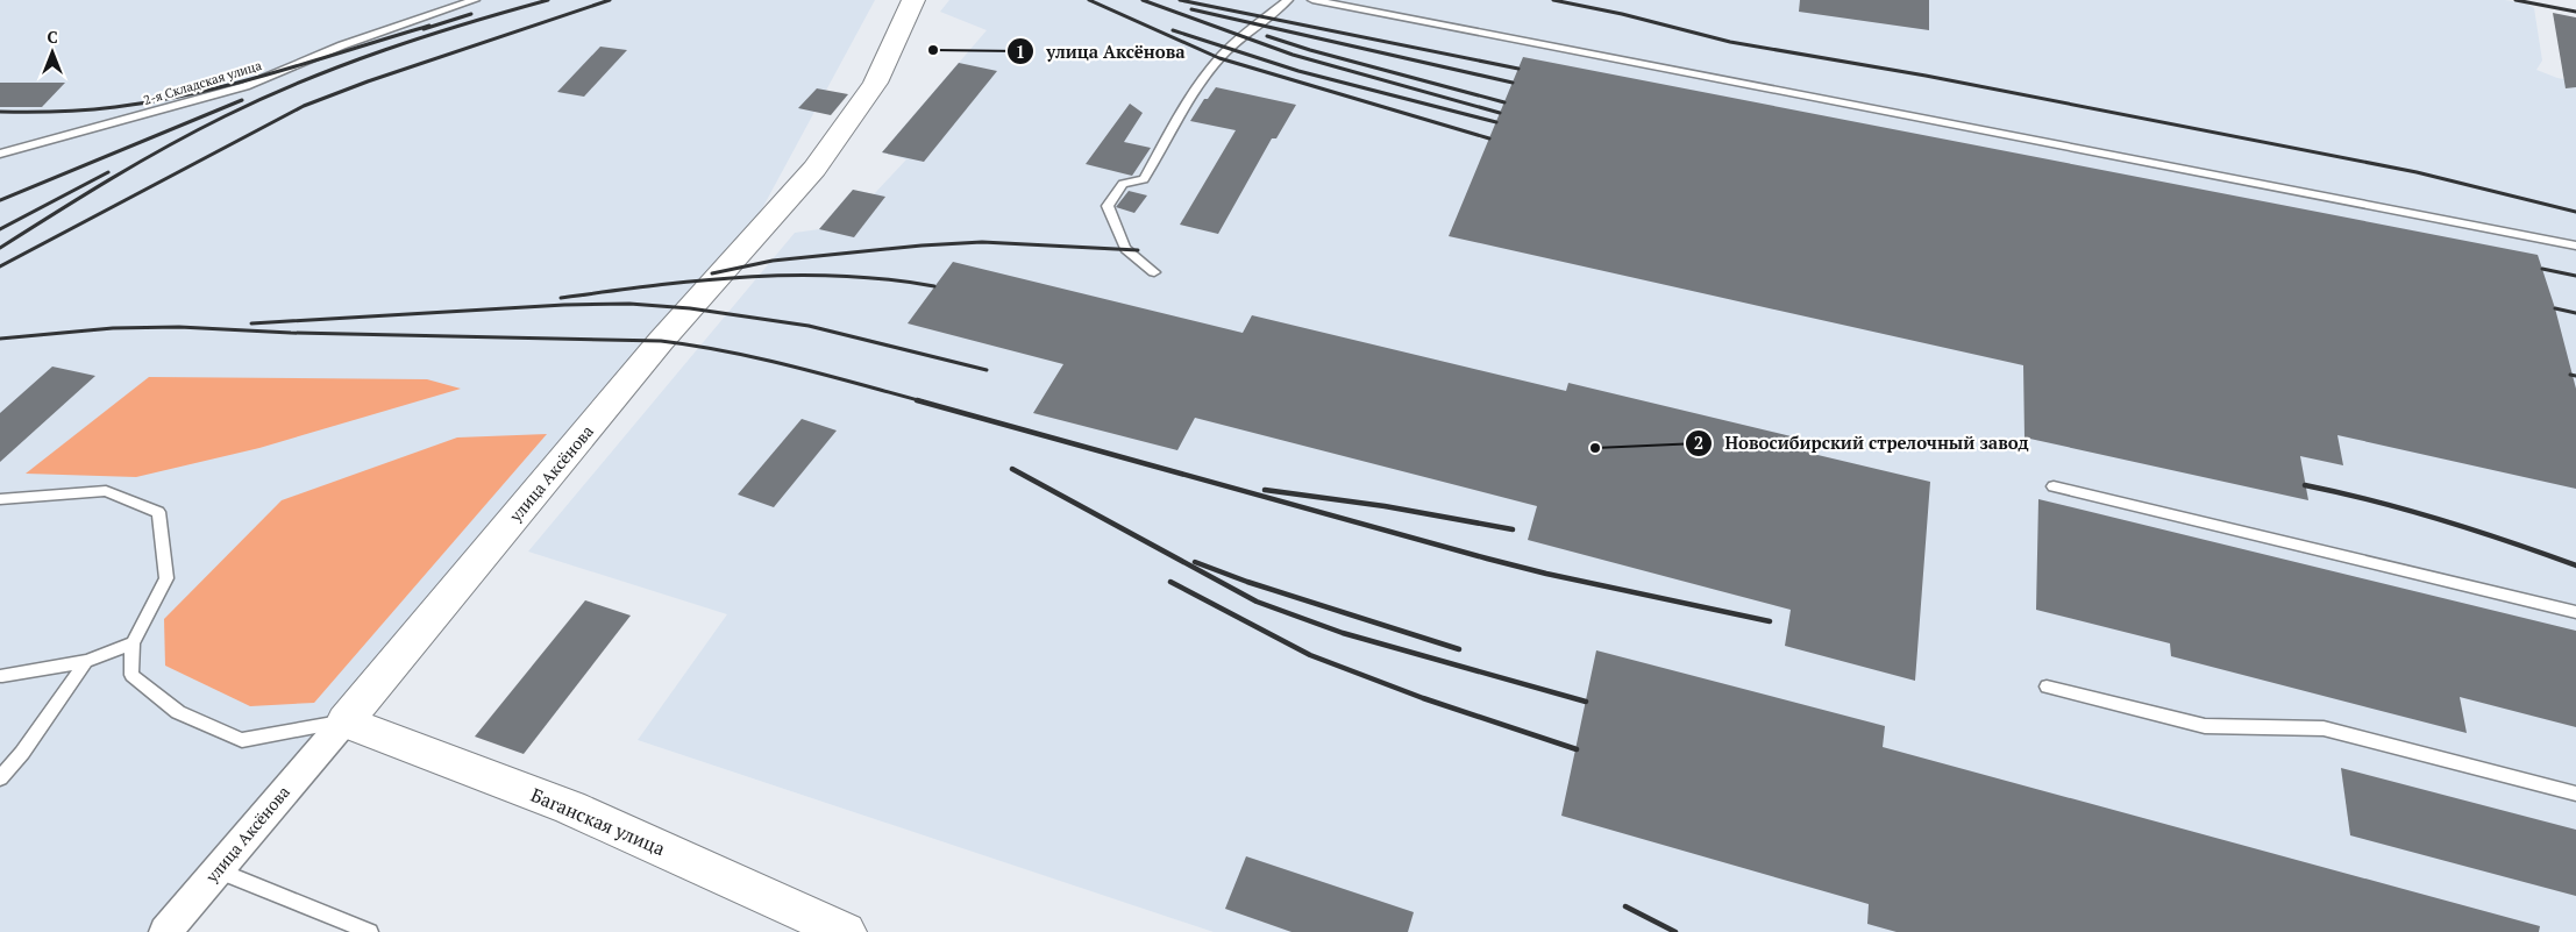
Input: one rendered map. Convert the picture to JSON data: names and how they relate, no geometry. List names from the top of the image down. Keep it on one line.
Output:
{"streets":{"street":["улица Аксёнова","Баганская улица"],"lane":["2-я Складская улица"]},"crossings":[["улица Аксёнова","Баганская улица"]],"places":["улица Аксёнова","Новосибирский стрелочный завод"],"north":"top"}
